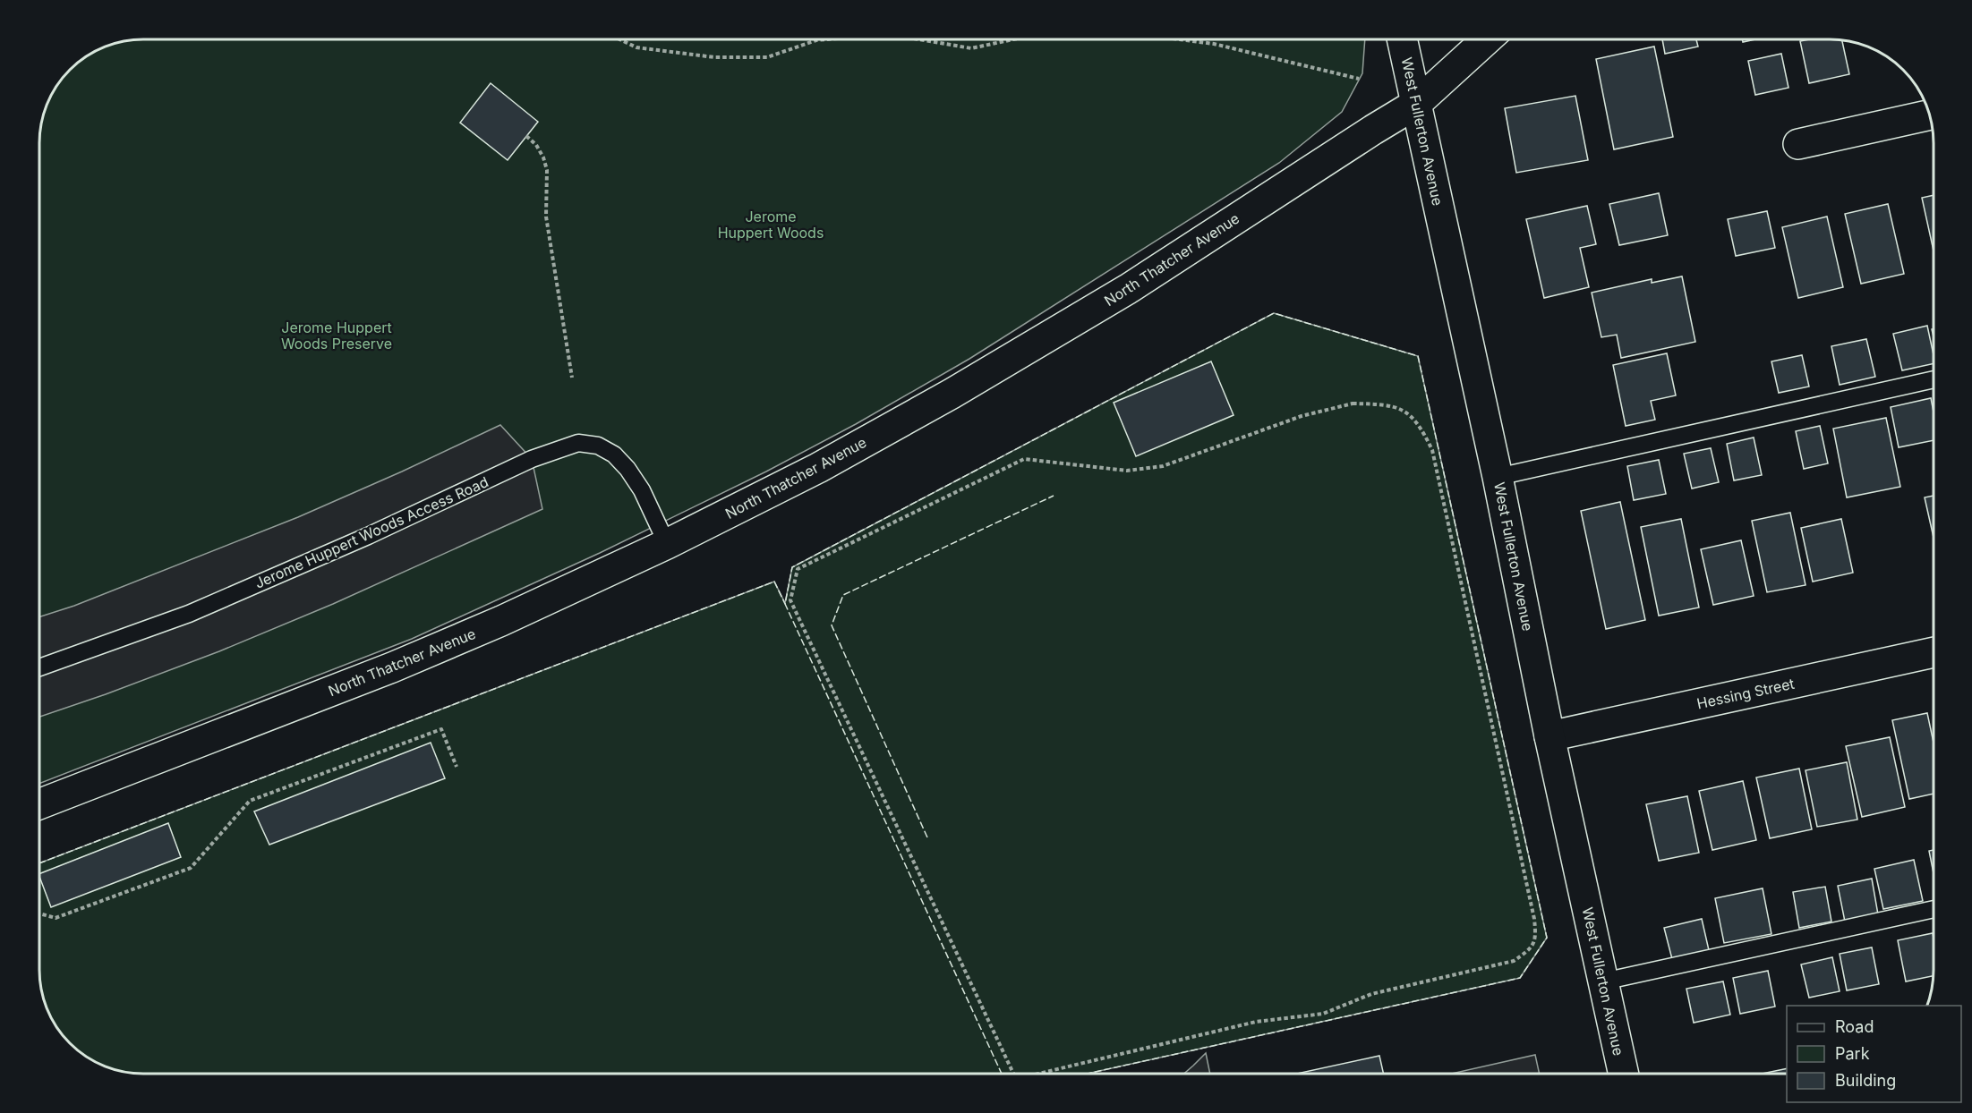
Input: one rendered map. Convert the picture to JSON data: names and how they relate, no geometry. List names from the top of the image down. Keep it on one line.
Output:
{"streets":{"street":["West Fullerton Avenue","North Thatcher Avenue","Hessing Street"],"lane":["Jerome Huppert Woods Access Road"]},"crossings":[["West Fullerton Avenue","North Thatcher Avenue"],["West Fullerton Avenue","Hessing Street"],["North Thatcher Avenue","Jerome Huppert Woods Access Road"]],"parks":["Jerome Huppert Woods","Jerome Huppert Woods Preserve"],"legend":["Road","Park","Building"]}
